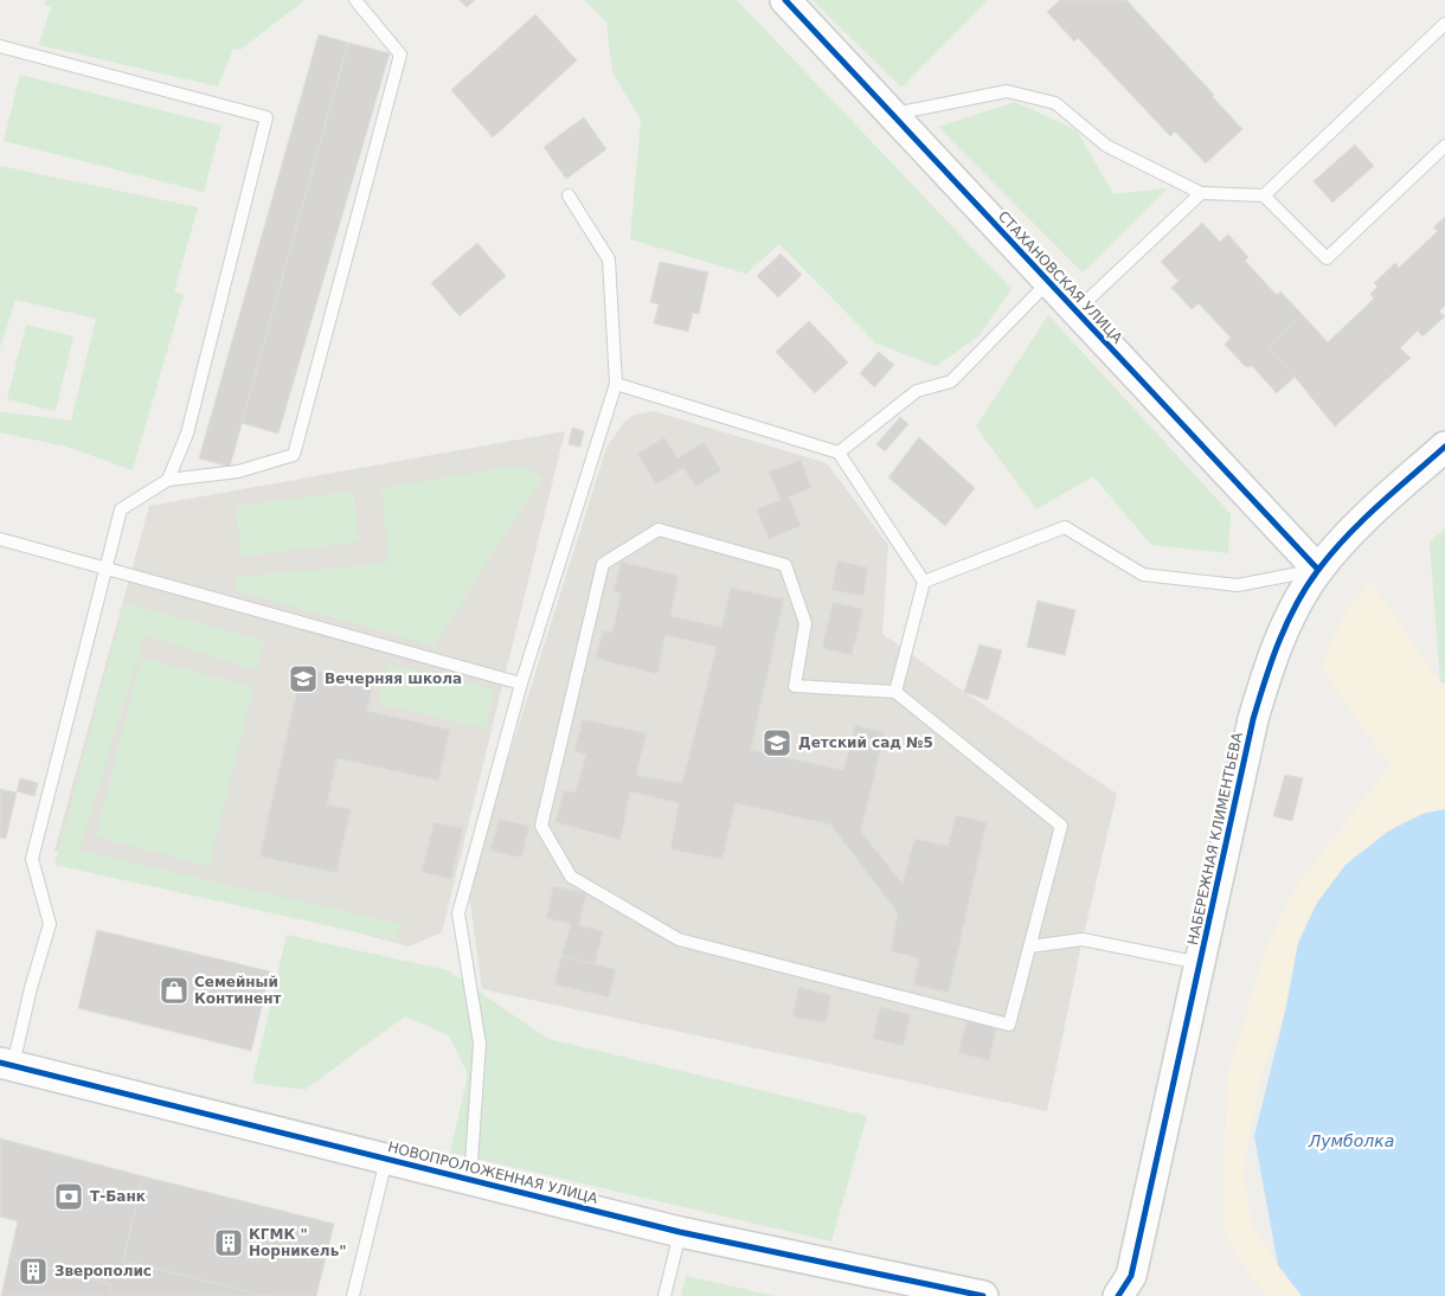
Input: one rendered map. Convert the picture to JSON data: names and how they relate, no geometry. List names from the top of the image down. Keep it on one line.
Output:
{"streets":{"street":["СТАХАНОВСКАЯ УЛИЦА","НАБЕРЕЖНАЯ КЛИМЕНТЬЕВА","НОВОПРОЛОЖЕННАЯ УЛИЦА"]},"crossings":[["СТАХАНОВСКАЯ УЛИЦА","НАБЕРЕЖНАЯ КЛИМЕНТЬЕВА"]],"water":["Лумболка"],"places":{"school or university":["Вечерняя школа","Детский сад №5"],"shop":["Семейный Континент"],"bank":["Т-Банк"],"building":["КГМК \" Норникель\"","Зверополис"]}}
